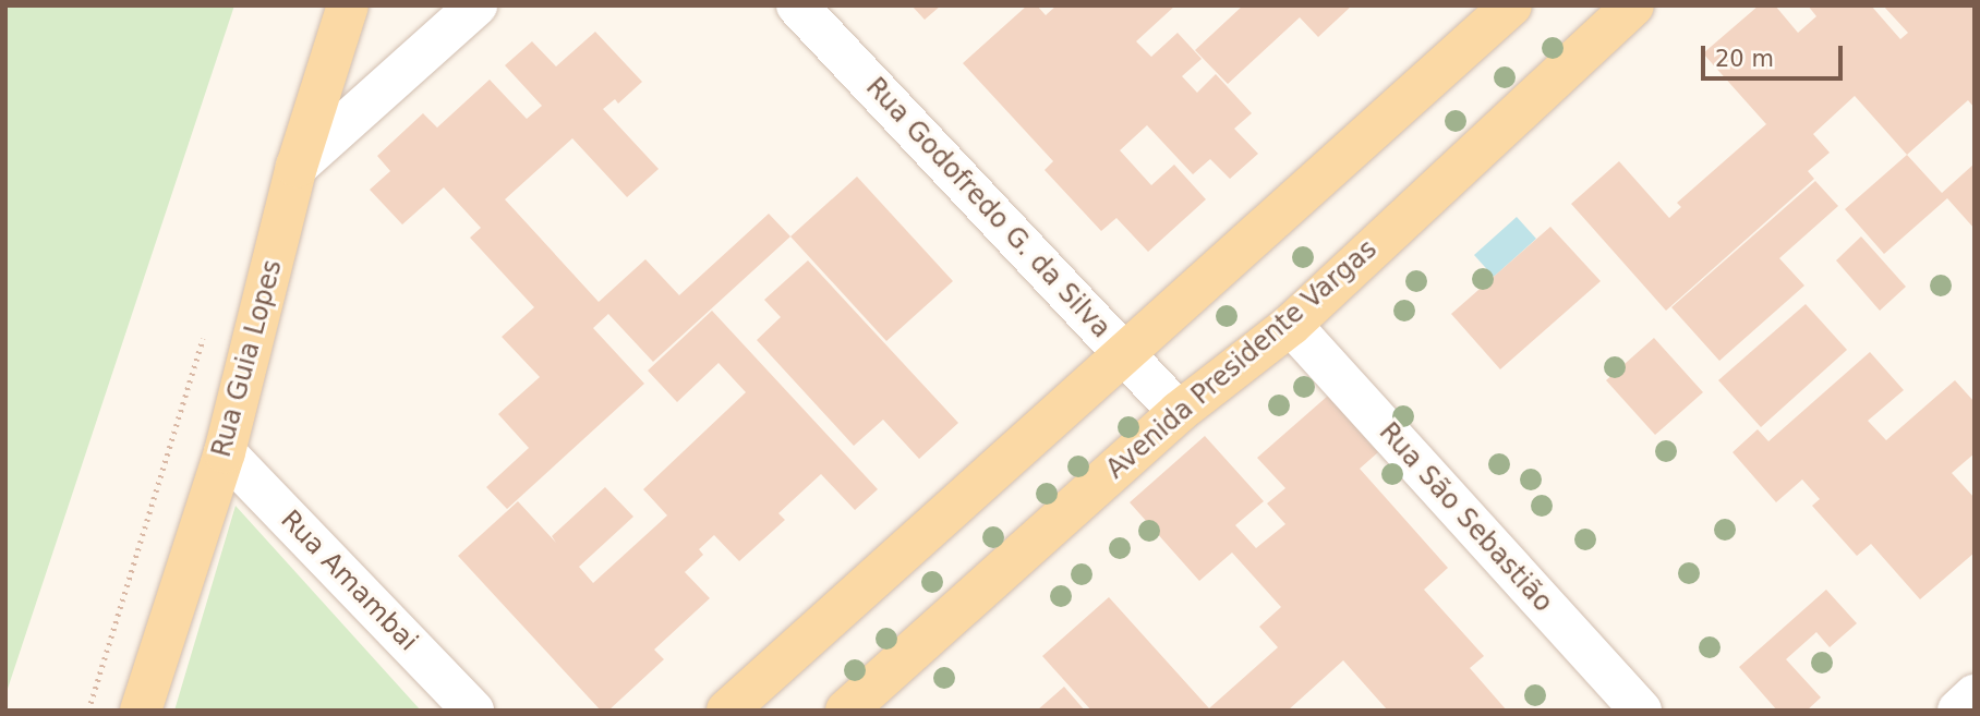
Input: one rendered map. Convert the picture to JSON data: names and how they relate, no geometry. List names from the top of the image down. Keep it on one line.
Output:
{"streets":{"main road":["Rua Guia Lopes","Avenida Presidente Vargas"],"street":["Rua Godofredo G. da Silva","Rua São Sebastião","Rua Amambai"]},"crossings":[["Rua Godofredo G. da Silva","Avenida Presidente Vargas"],["Rua Guia Lopes","Rua Amambai"],["Avenida Presidente Vargas","Rua São Sebastião"]],"scale_bar":"20 m"}
